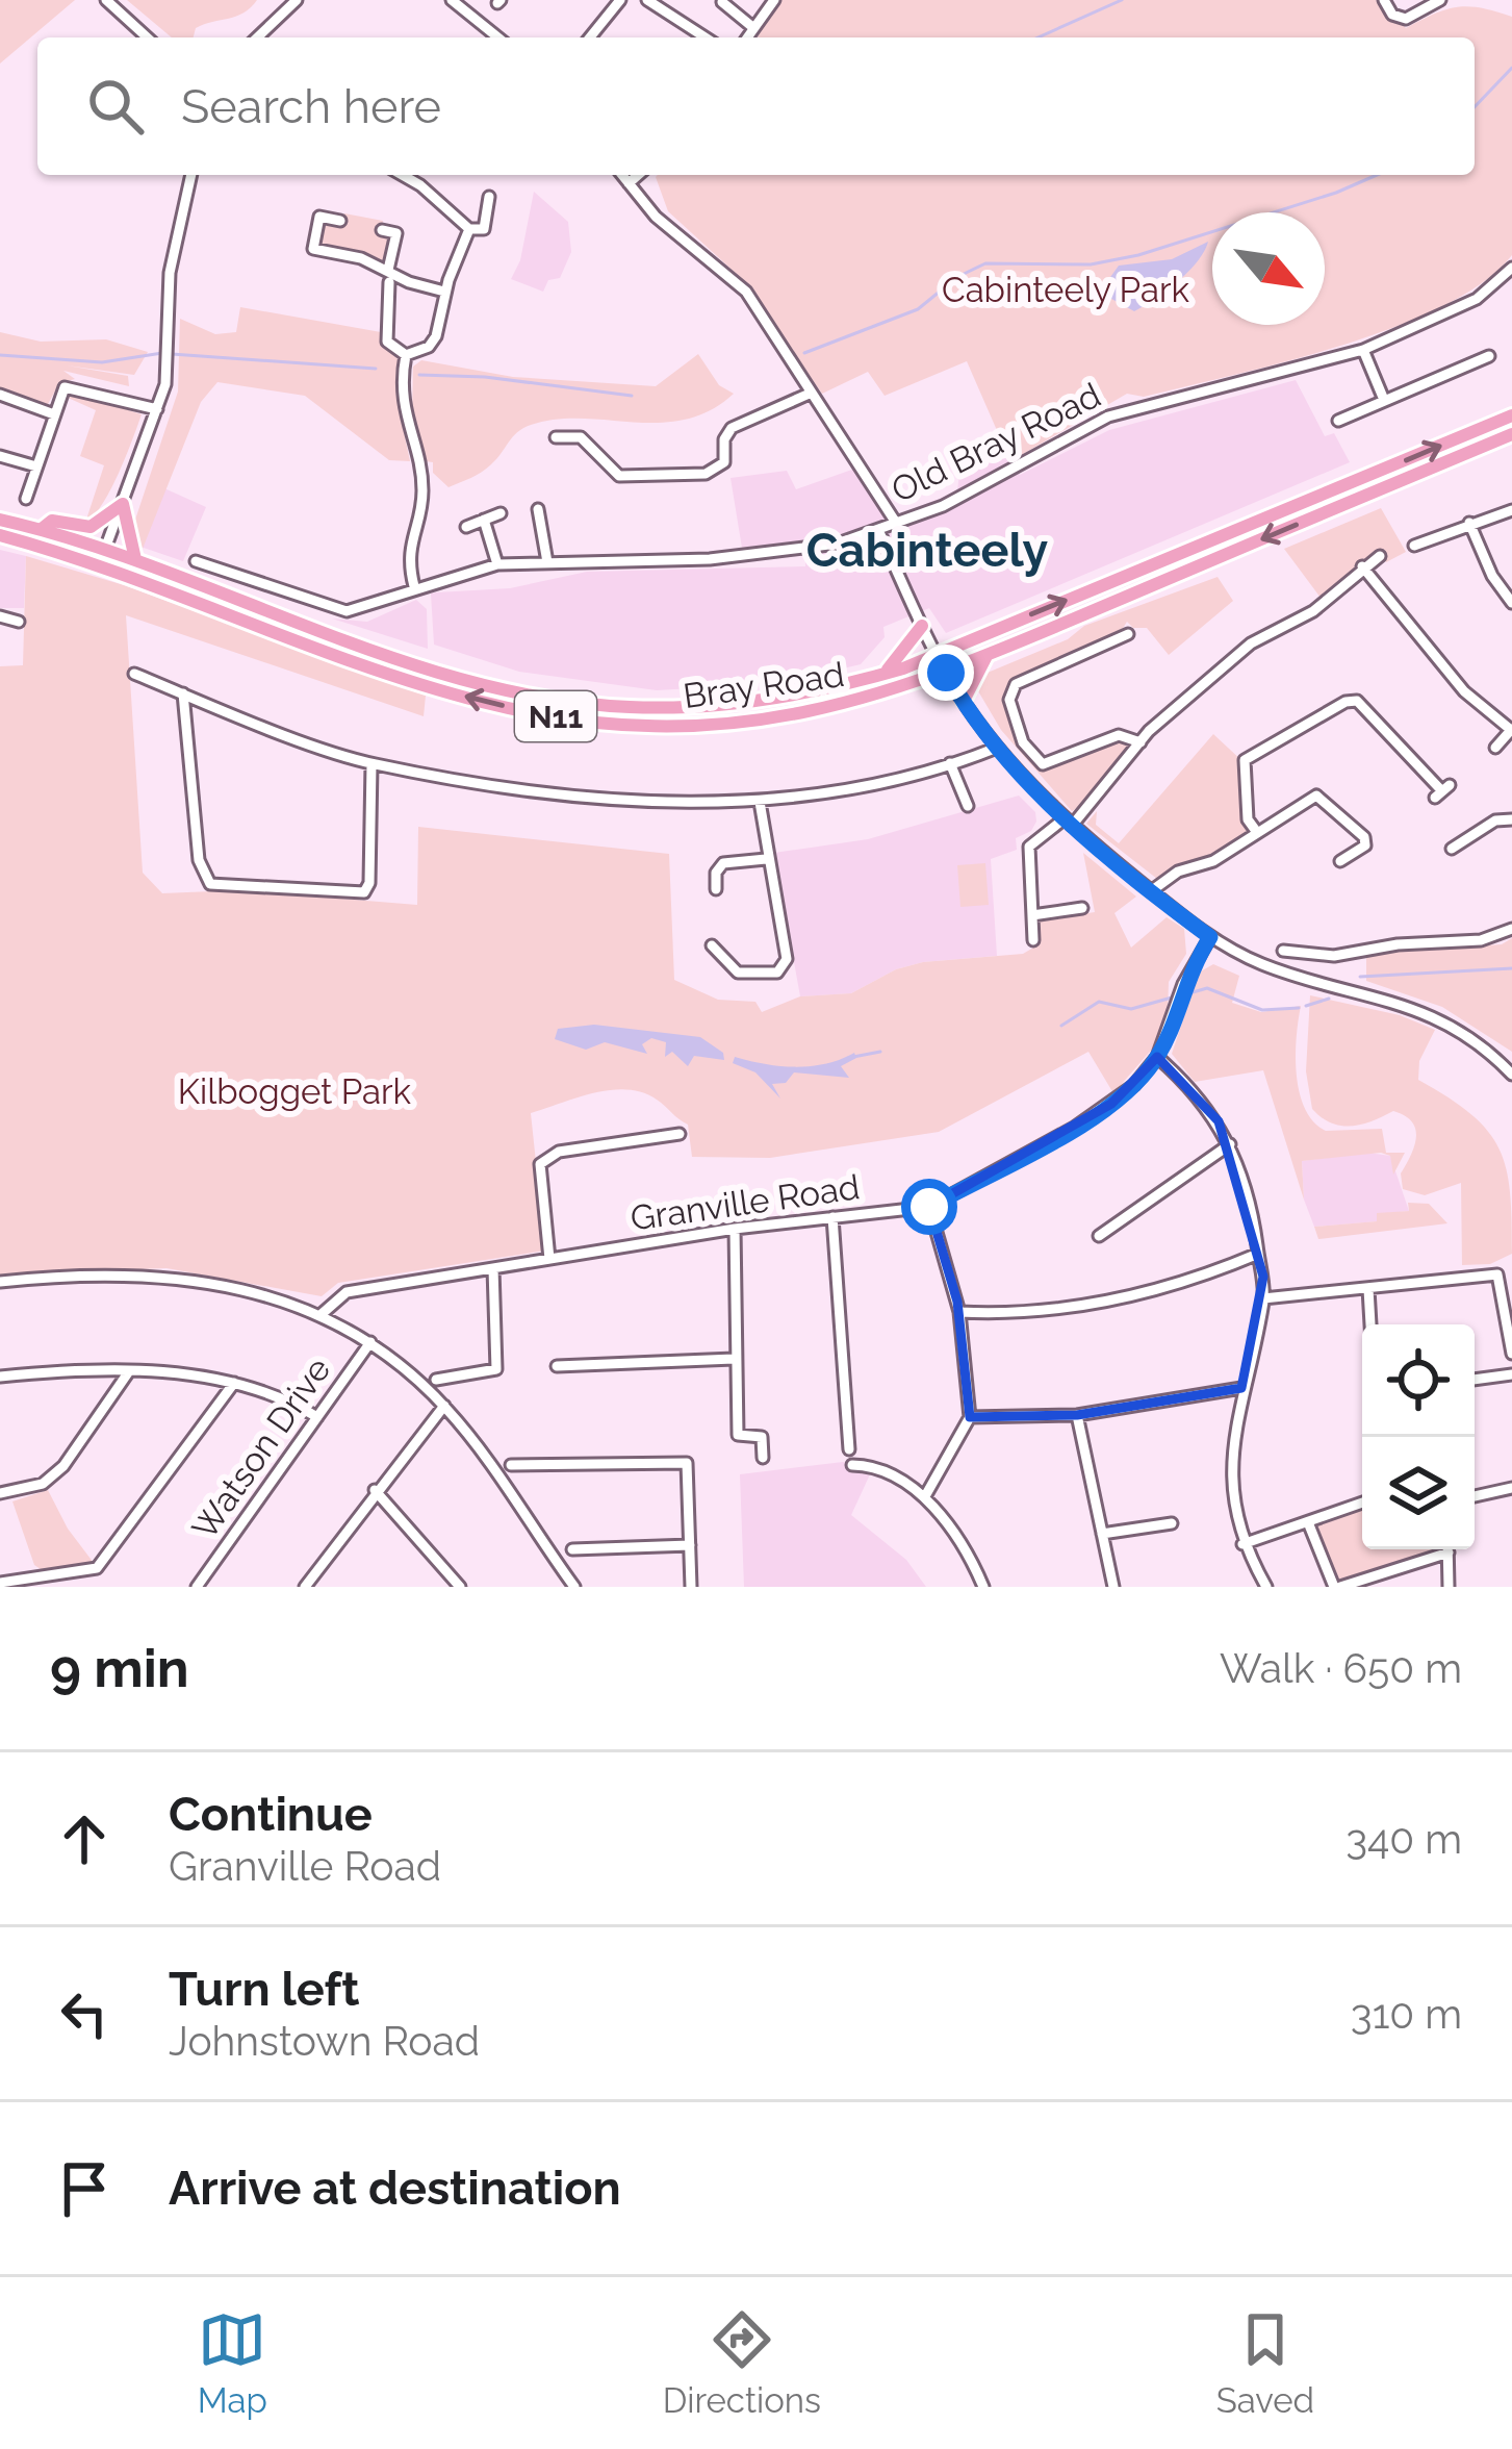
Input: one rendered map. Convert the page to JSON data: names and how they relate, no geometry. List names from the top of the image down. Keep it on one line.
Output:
{"streets":{"highway":["Bray Road","N11"],"street":["Old Bray Road","Granville Road","Watson Drive"]},"districts":["Cabinteely"],"parks":["Cabinteely Park","Kilbogget Park"],"north":"bottom right","page":{"search":"Search here","heading":["9 min","Walk · 650 m"],"list":[["Continue","Granville Road","340 m"],["Turn left","Johnstown Road","310 m"],"Arrive at destination"],"nav":["Map","Directions","Saved"]}}
